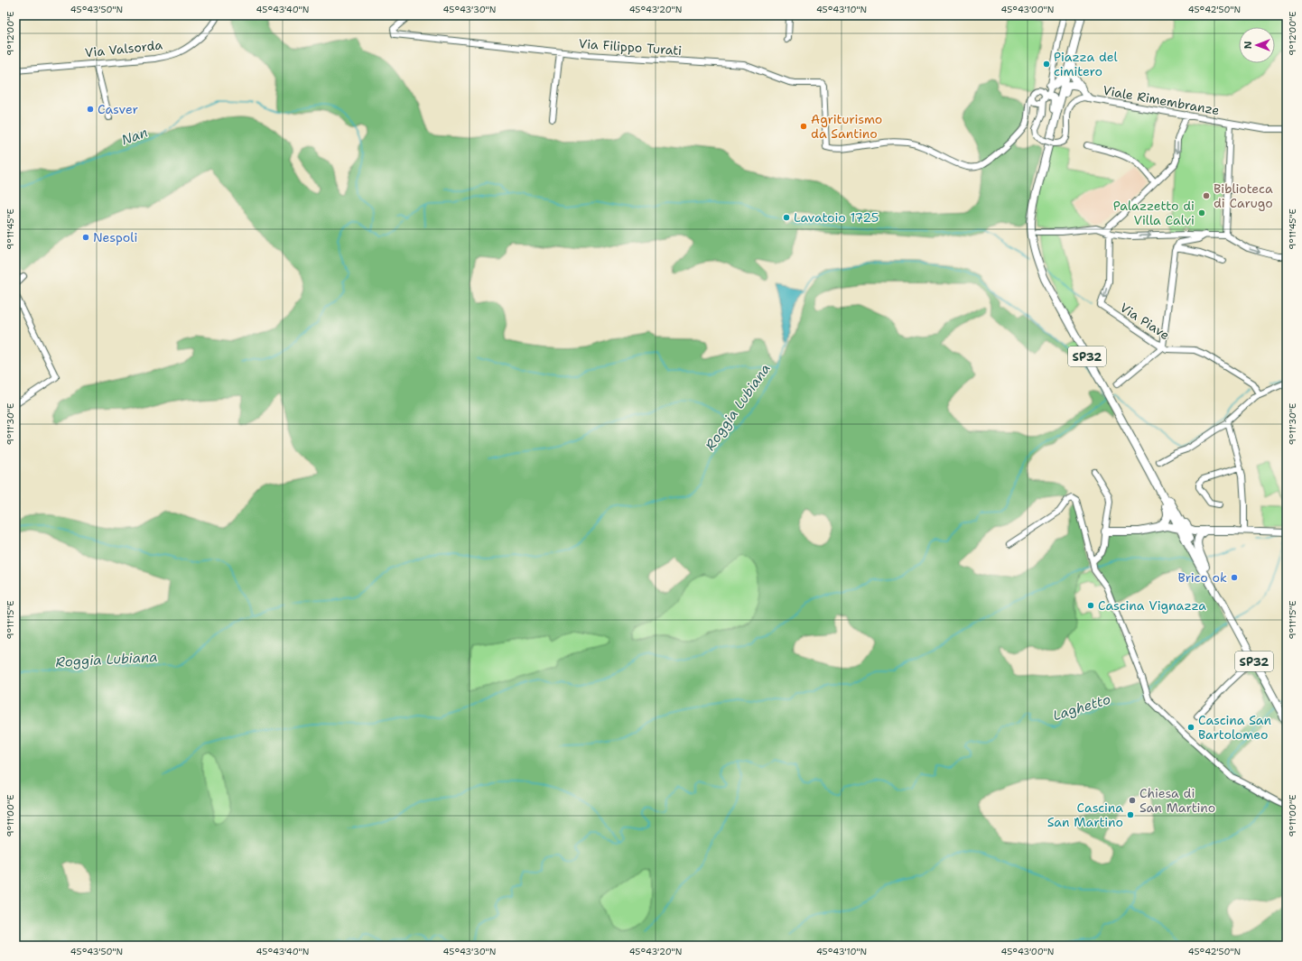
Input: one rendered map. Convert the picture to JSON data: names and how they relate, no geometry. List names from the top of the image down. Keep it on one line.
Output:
{"streets":{"main road":["SP32"],"street":["Via Filippo Turati","Via Valsorda","Viale Rimembranze","Via Piave"]},"one_way":["Via Piave"],"water":["Nan","Roggia Lubiana","Laghetto"],"places":["Piazza del cimitero","Casver","Agriturismo da Santino","Biblioteca di Carugo","Palazzetto di Villa Calvi","Lavatoio 1725","Nespoli","Brico ok","Cascina Vignazza","Cascina San Bartolomeo","Chiesa di San Martino","Cascina San Martino"],"north":"left","coordinates":["45°43'50\"N","45°43'40\"N","45°43'30\"N","45°43'20\"N","45°43'10\"N","45°43'00\"N","45°42'50\"N","9°12'00\"E","9°11'45\"E","9°11'30\"E","9°11'15\"E","9°11'00\"E"]}
